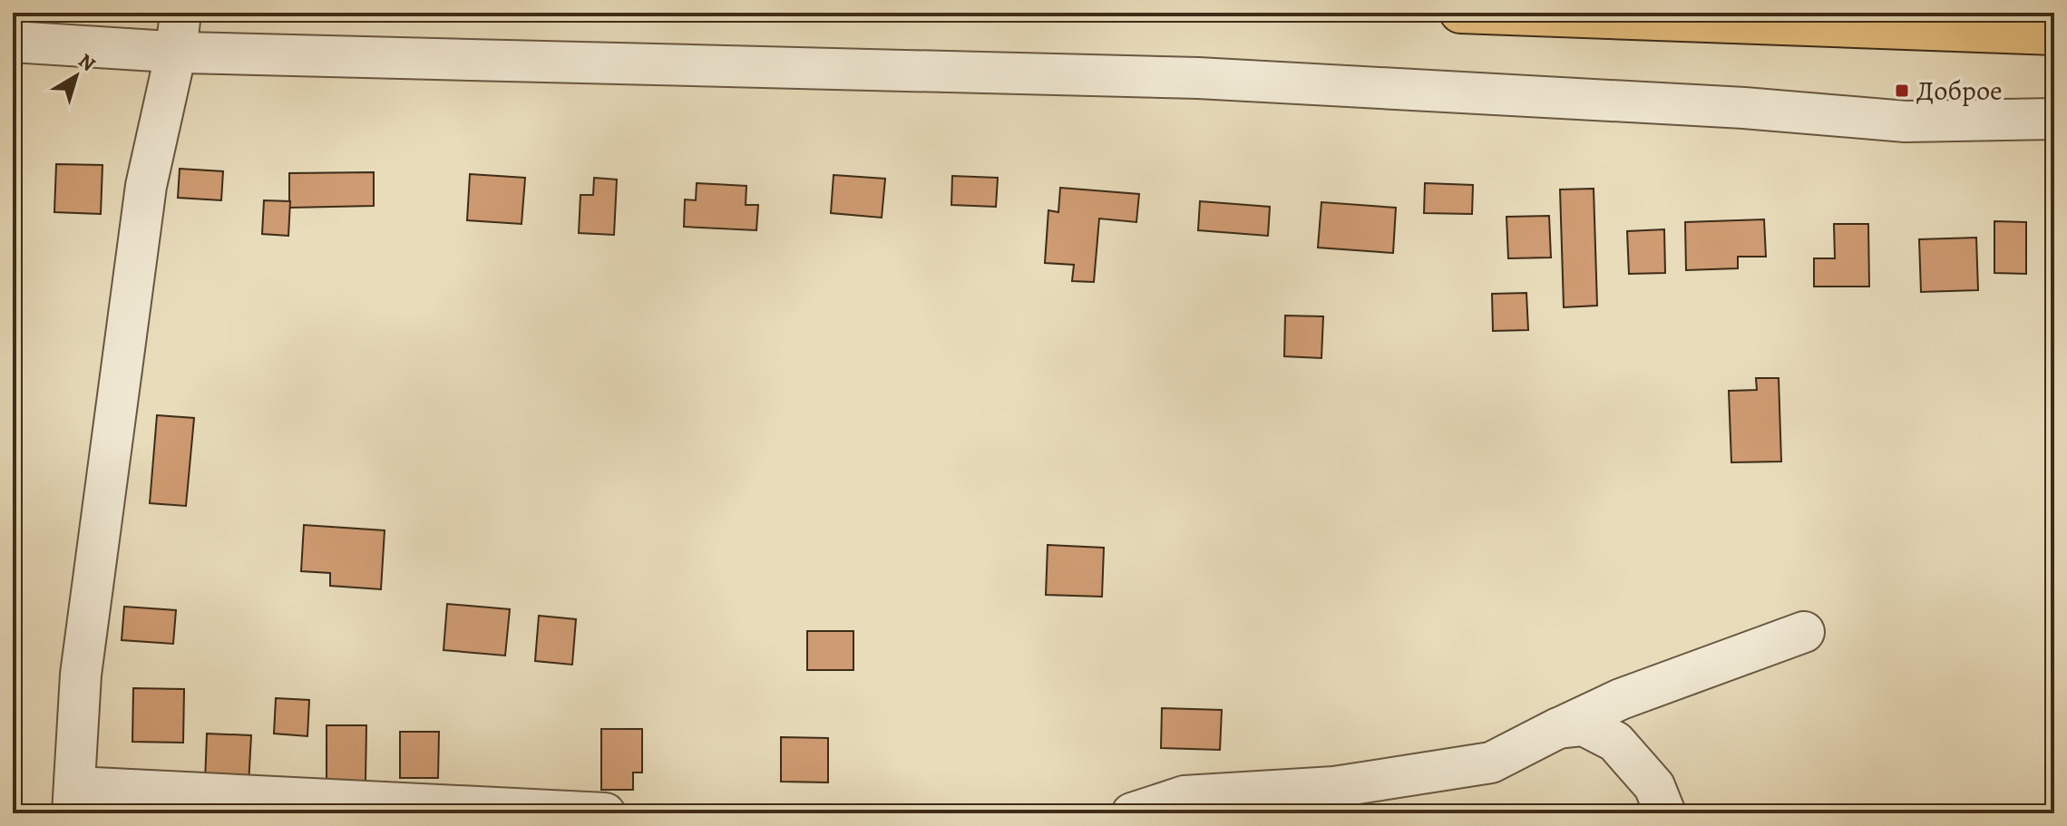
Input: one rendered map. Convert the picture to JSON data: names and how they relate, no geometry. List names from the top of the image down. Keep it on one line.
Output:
{"places":{"transit":["Доброе"]},"north":"top right"}
